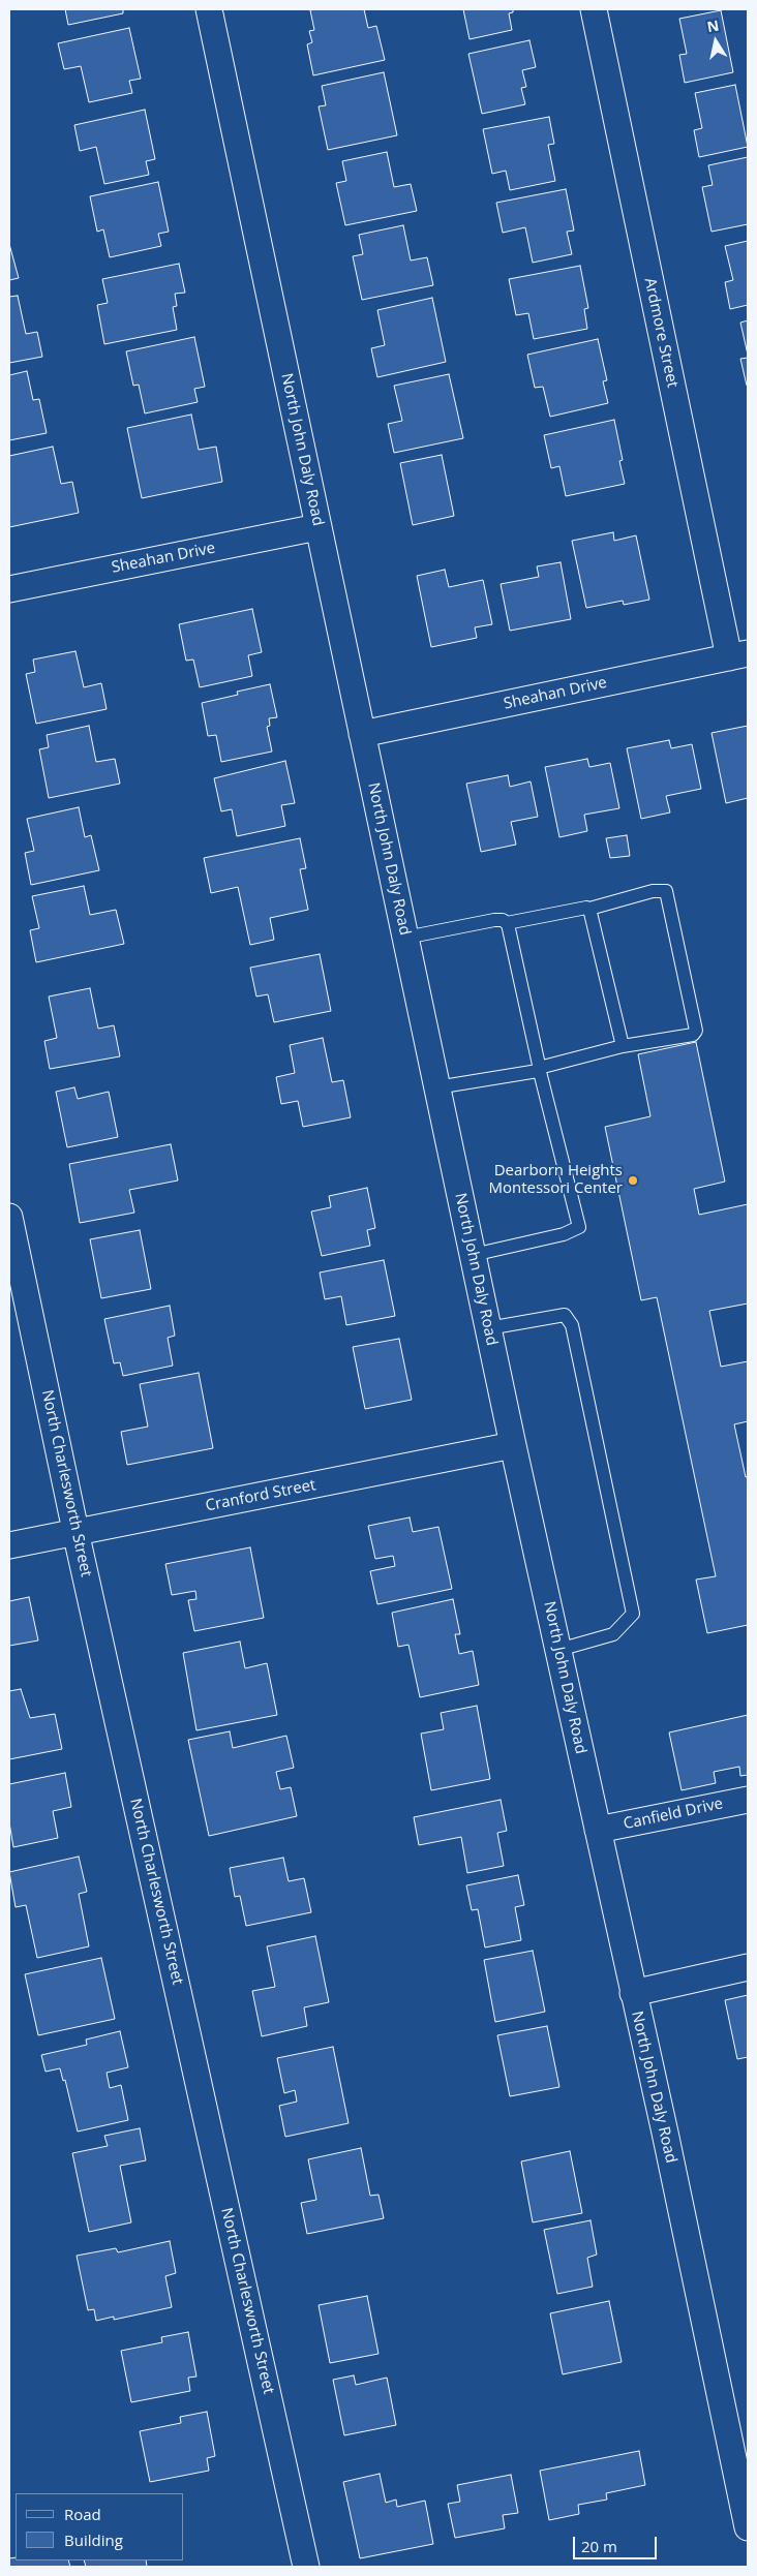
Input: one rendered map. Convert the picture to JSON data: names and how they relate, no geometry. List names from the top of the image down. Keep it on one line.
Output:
{"streets":{"street":["Ardmore Street","North John Daly Road","Sheahan Drive","North Charlesworth Street","Cranford Street","Canfield Drive"]},"crossings":[["Ardmore Street","Sheahan Drive"],["North John Daly Road","Sheahan Drive"],["North John Daly Road","Cranford Street"],["North John Daly Road","Canfield Drive"],["North Charlesworth Street","Cranford Street"]],"places":["Dearborn Heights Montessori Center"],"legend":["Road","Building"],"scale_bar":"20 m","north":"top"}
